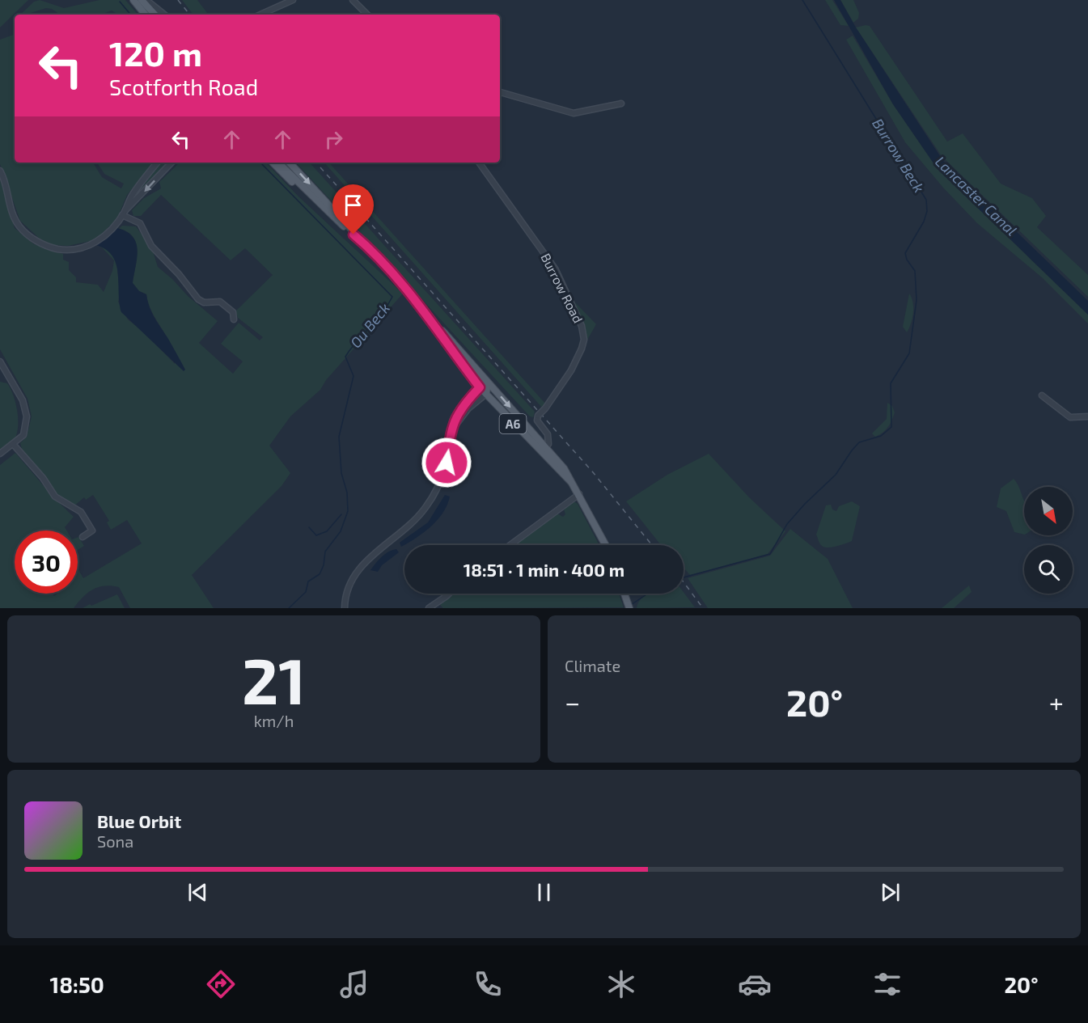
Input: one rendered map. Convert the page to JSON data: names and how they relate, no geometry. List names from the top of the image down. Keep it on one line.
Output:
{"streets":{"main road":["A6"],"street":["Burrow Road"]},"crossings":[["Burrow Road","A6"]],"water":["Burrow Beck","Lancaster Canal","Ou Beck"],"north":"bottom right","page":{"turn":["120 m","Scotforth Road"],"limit":"30","trip":"18:51 · 1 min · 400 m","tile":[["21","km/h"],"Climate"],"heat":["−","20°","+"],"song":["Blue Orbit","Sona"],"tabs":["18:50","20°"]}}
